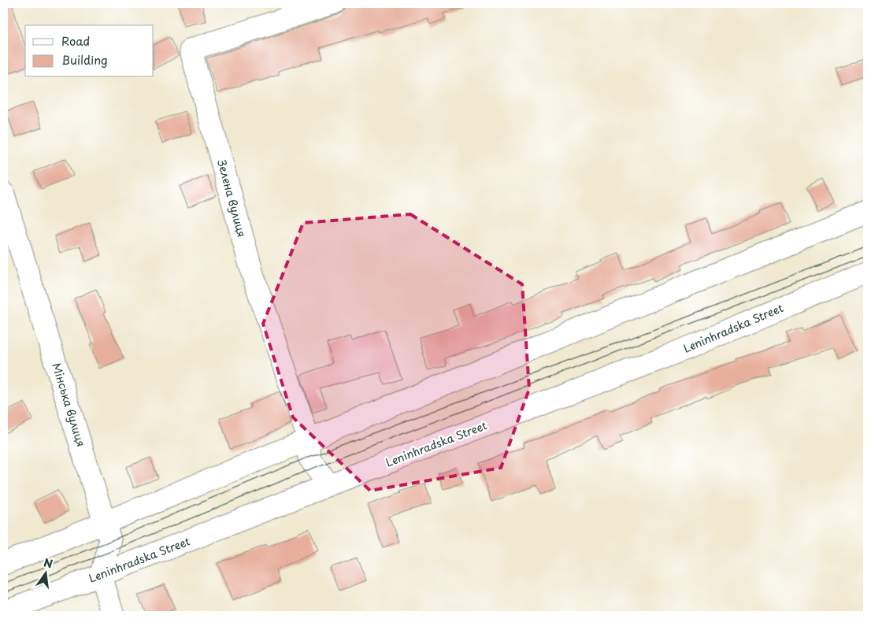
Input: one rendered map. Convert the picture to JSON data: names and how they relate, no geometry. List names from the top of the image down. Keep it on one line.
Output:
{"streets":{"street":["Зелена вулиця","Leninhradska Street","Мінська вулиця"]},"crossings":[["Зелена вулиця","Leninhradska Street"],["Leninhradska Street","Мінська вулиця"]],"legend":["Road","Building"],"north":"top"}
